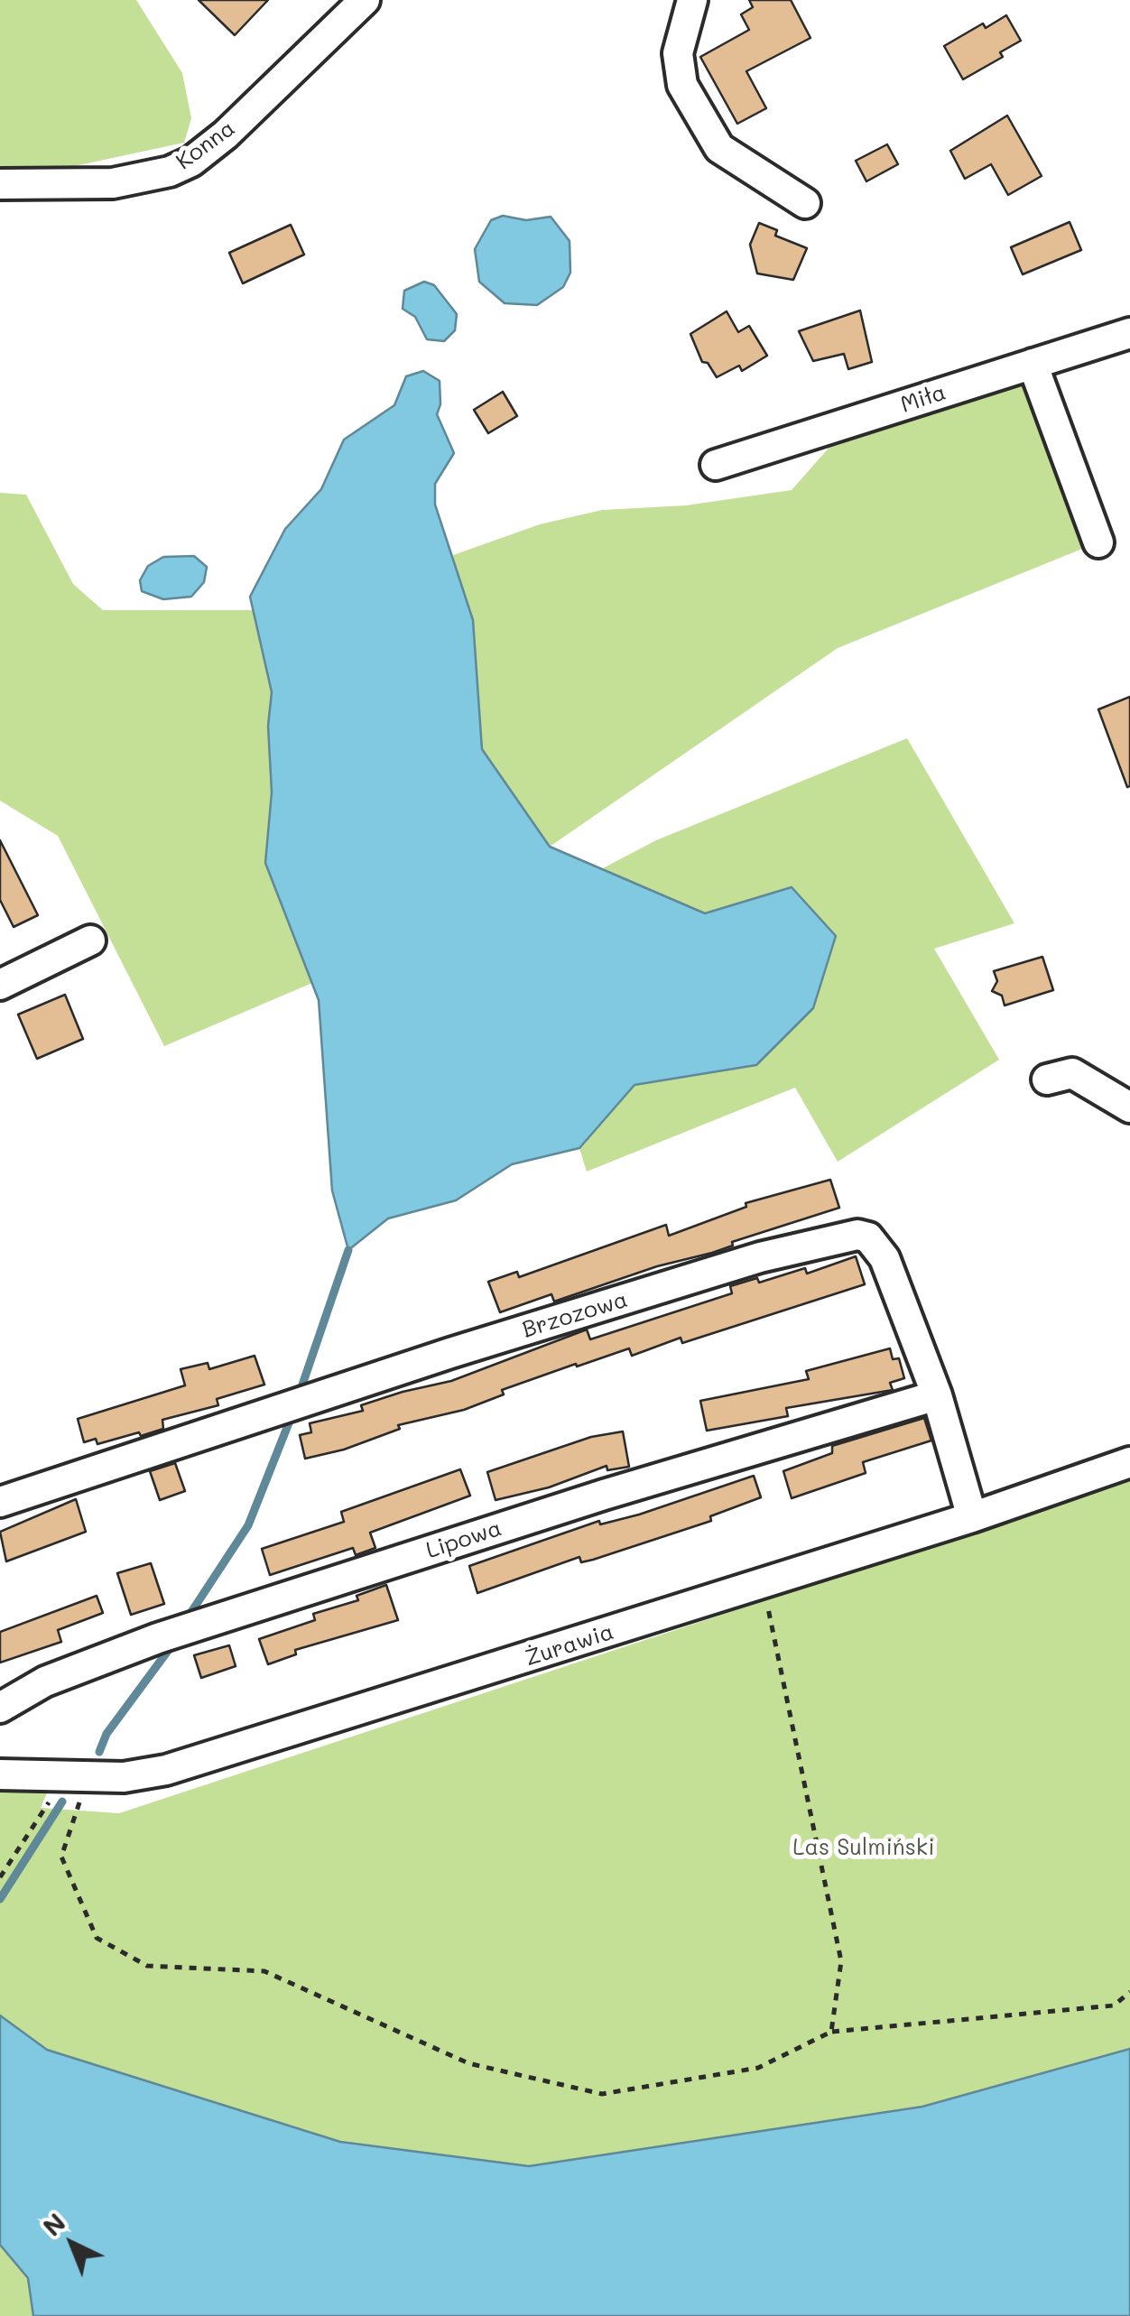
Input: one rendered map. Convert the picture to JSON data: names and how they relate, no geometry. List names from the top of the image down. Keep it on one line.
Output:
{"streets":{"street":["Konna","Miła","Brzozowa","Lipowa","Żurawia"]},"crossings":[["Brzozowa","Lipowa"],["Brzozowa","Żurawia"]],"parks":["Las Sulmiński"],"north":"top left"}
